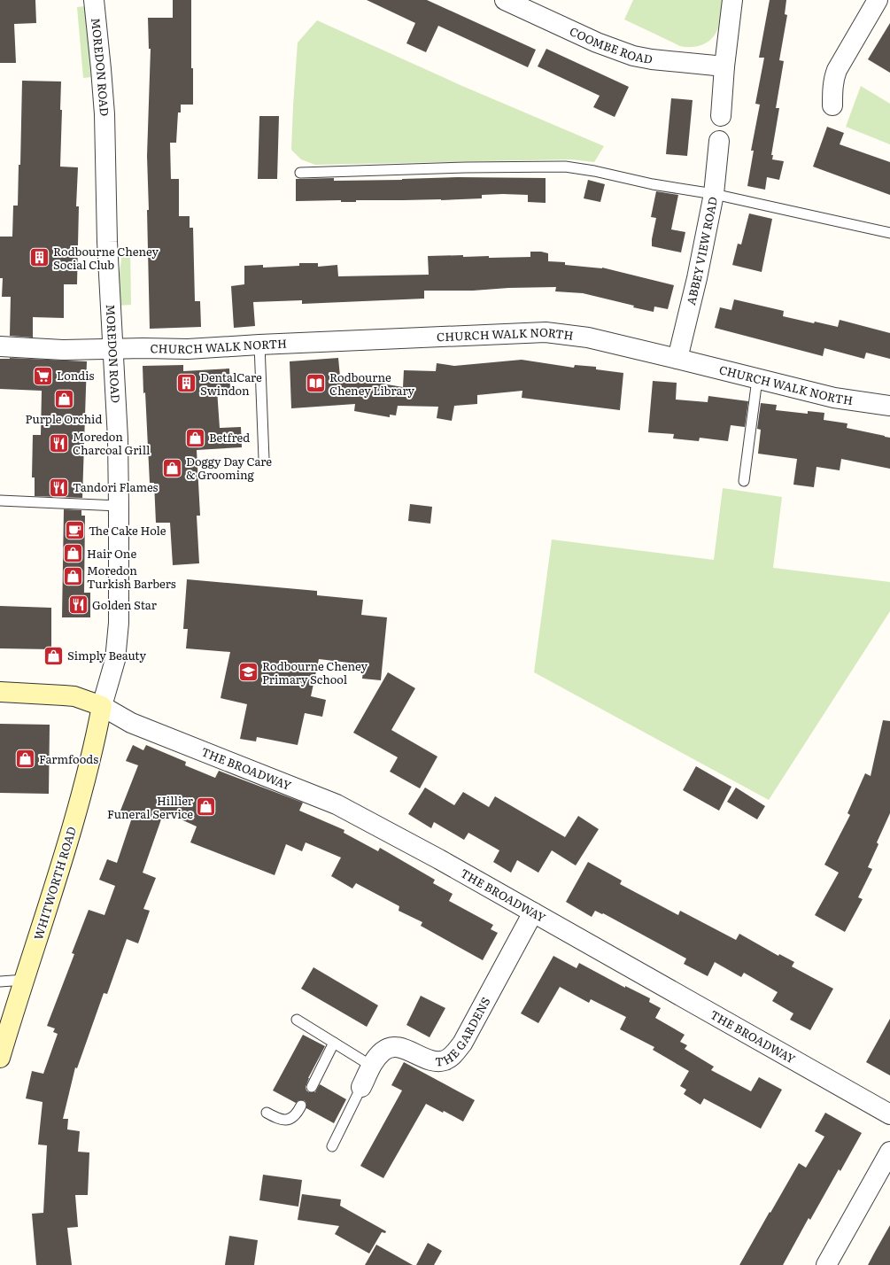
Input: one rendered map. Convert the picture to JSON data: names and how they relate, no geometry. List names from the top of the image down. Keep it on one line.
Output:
{"streets":{"main road":["WHITWORTH ROAD"],"street":["COOMBE ROAD","MOREDON ROAD","ABBEY VIEW ROAD","CHURCH WALK NORTH","THE BROADWAY","THE GARDENS"]},"crossings":[["MOREDON ROAD","CHURCH WALK NORTH"],["MOREDON ROAD","THE BROADWAY"],["MOREDON ROAD","WHITWORTH ROAD"],["ABBEY VIEW ROAD","CHURCH WALK NORTH"],["THE BROADWAY","WHITWORTH ROAD"],["THE BROADWAY","THE GARDENS"]],"places":{"building":["Rodbourne Cheney Social Club","DentalCare Swindon"],"supermarket":["Londis"],"library":["Rodbourne Cheney Library"],"shop":["Purple Orchid","Betfred","Doggy Day Care & Grooming","Hair One","Moredon Turkish Barbers","Simply Beauty","Farmfoods","Hillier Funeral Service"],"restaurant":["Moredon Charcoal Grill","Tandori Flames","Golden Star"],"cafe":["The Cake Hole"],"school or university":["Rodbourne Cheney Primary School"]}}
